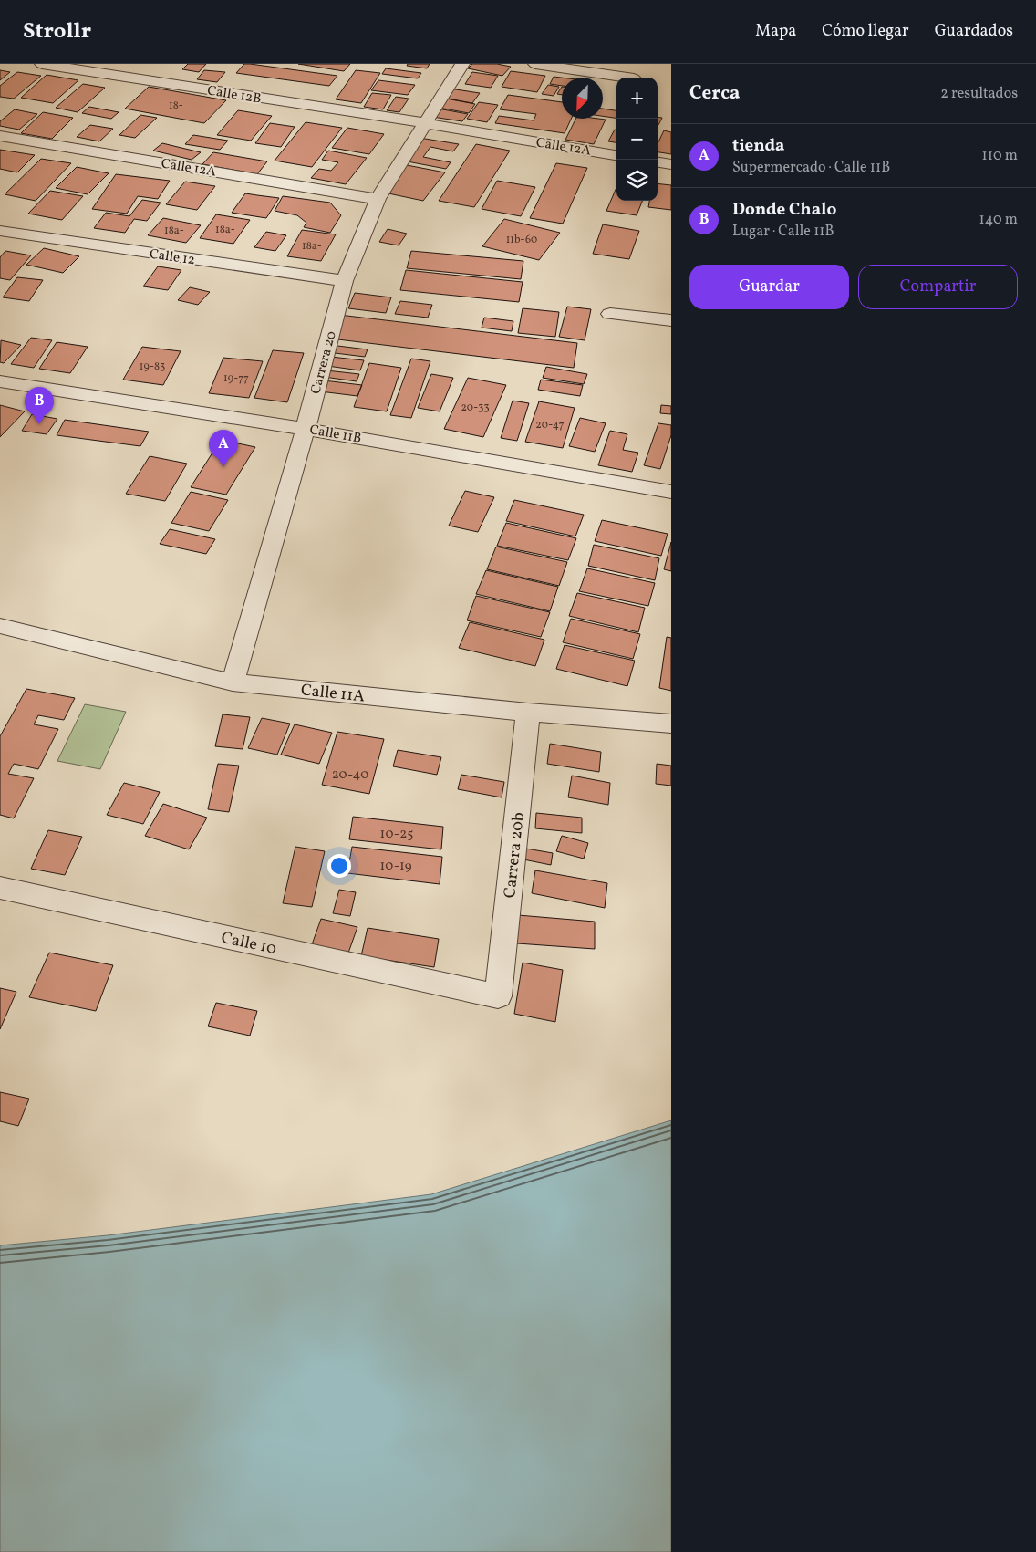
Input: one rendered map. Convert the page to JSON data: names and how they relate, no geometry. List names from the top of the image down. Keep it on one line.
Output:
{"streets":{"street":["Calle 12B","Calle 12A","Calle 12","Carrera 20","Calle 11B","Calle 11A","Carrera 20b","Calle 10"]},"crossings":[["Calle 12B","Calle 12A"],["Calle 12B","Carrera 20"],["Calle 12A","Carrera 20"],["Calle 12","Carrera 20"],["Carrera 20","Calle 11B"],["Carrera 20","Calle 11A"],["Calle 11A","Carrera 20b"],["Carrera 20b","Calle 10"]],"house_numbers":["18-","18a-","18a-","11b-60","18a-","19-83","19-77","20-33","20-47","20-40","10-25","10-19"],"north":"bottom left","page":{"header":"Strollr","nav":["Mapa","Cómo llegar","Guardados"],"heading":["Cerca","2 resultados"],"map_buttons":["+","−"],"list":[{"mark":"A","name":"tienda","note":"Supermercado · Calle 11B","value":"110 m"},{"mark":"B","name":"Donde Chalo","note":"Lugar · Calle 11B","value":"140 m"}],"buttons":["Guardar","Compartir"],"pins":["B","A"]}}
